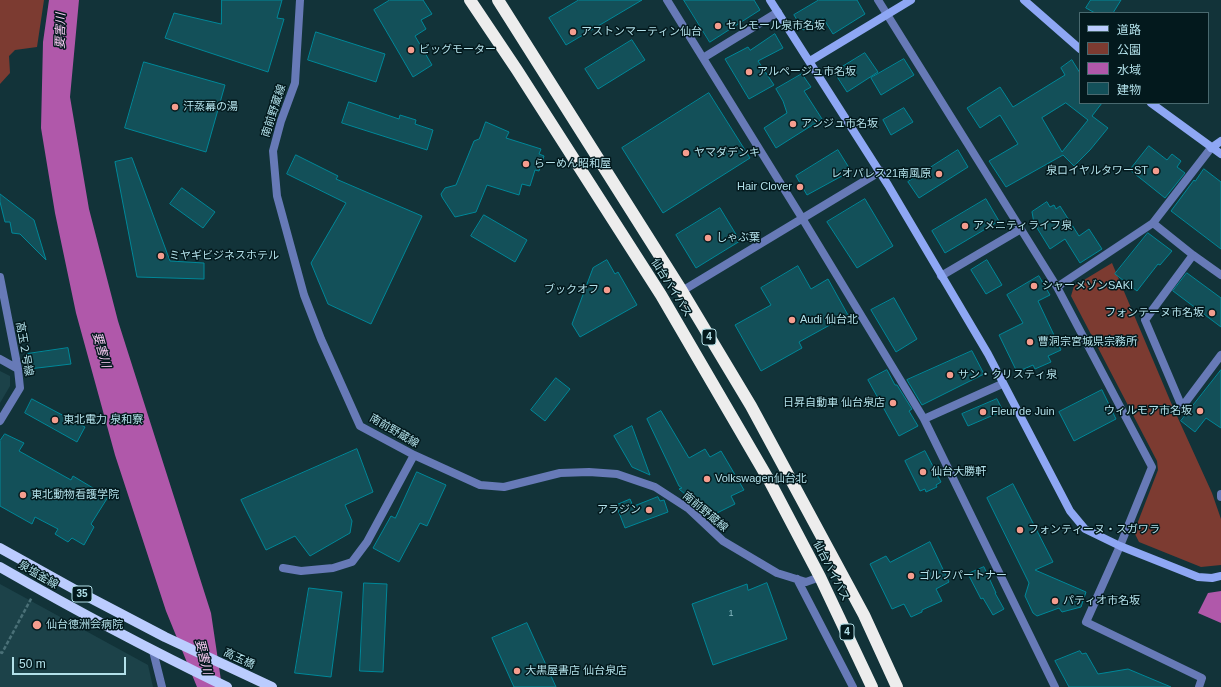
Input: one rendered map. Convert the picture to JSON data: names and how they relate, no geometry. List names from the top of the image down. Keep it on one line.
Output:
{"streets":{"highway":["仙台バイパス","4"],"main road":["泉塩釜線","35","高玉橋"],"street":["南前野蔵線","高玉２号線"]},"crossings":[["南前野蔵線","仙台バイパス"]],"water":["要害川"],"places":["セレモール泉市名坂","アストンマーティン仙台","ビッグモーター","アルページュ市名坂","汗蒸幕の湯","アンジュ市名坂","ヤマダデンキ","らーめん昭和屋","泉ロイヤルタワーST","レオパレス21南風原","Hair Clover","アメニティライフ泉","しゃぶ葉","ミヤギビジネスホテル","シャーメゾンSAKI","ブックオフ","フォンテーヌ市名坂","Audi 仙台北","曹洞宗宮城県宗務所","サン・クリスティ泉","日昇自動車 仙台泉店","ウィルモア市名坂","Fleur de Juin","東北電力 泉和寮","仙台大勝軒","Volkswagen仙台北","東北動物看護学院","アラジン","フォンティーヌ・スガワラ","ゴルフパートナー","パティオ市名坂","仙台徳洲会病院","大黒屋書店 仙台泉店"],"house_numbers":["1"],"legend":["道路","公園","水域","建物"],"scale_bar":"50 m"}
